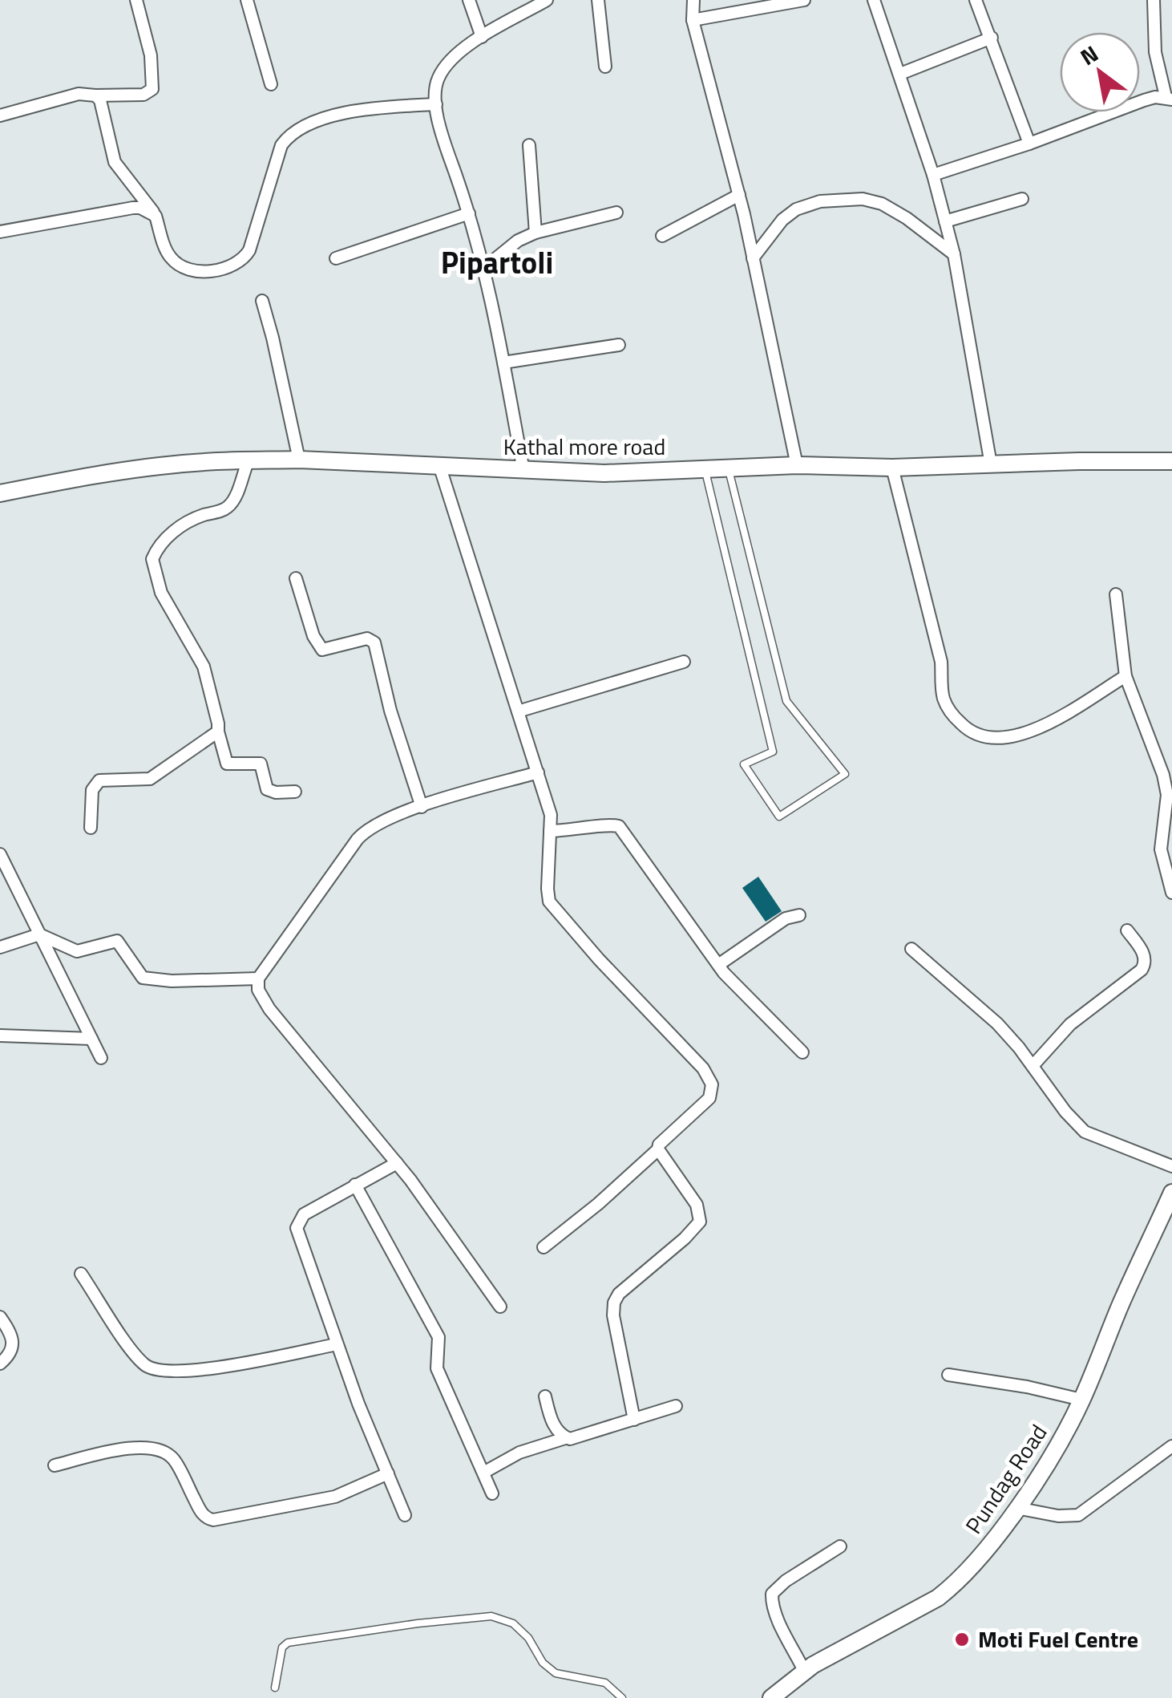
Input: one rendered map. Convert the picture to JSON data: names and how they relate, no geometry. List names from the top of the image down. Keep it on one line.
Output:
{"streets":{"main road":["Kathal more road","Pundag Road"]},"districts":["Pipartoli"],"places":["Moti Fuel Centre"],"north":"top left"}
